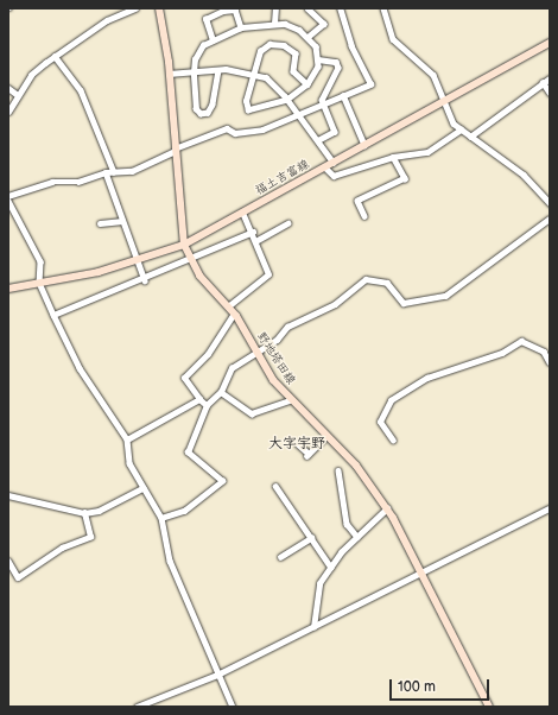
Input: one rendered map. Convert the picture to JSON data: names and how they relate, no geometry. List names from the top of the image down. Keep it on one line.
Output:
{"streets":{"main road":["福土吉富線","野地塔田線"]},"crossings":[["福土吉富線","野地塔田線"]],"districts":["大字宇野"],"scale_bar":"100 m"}
